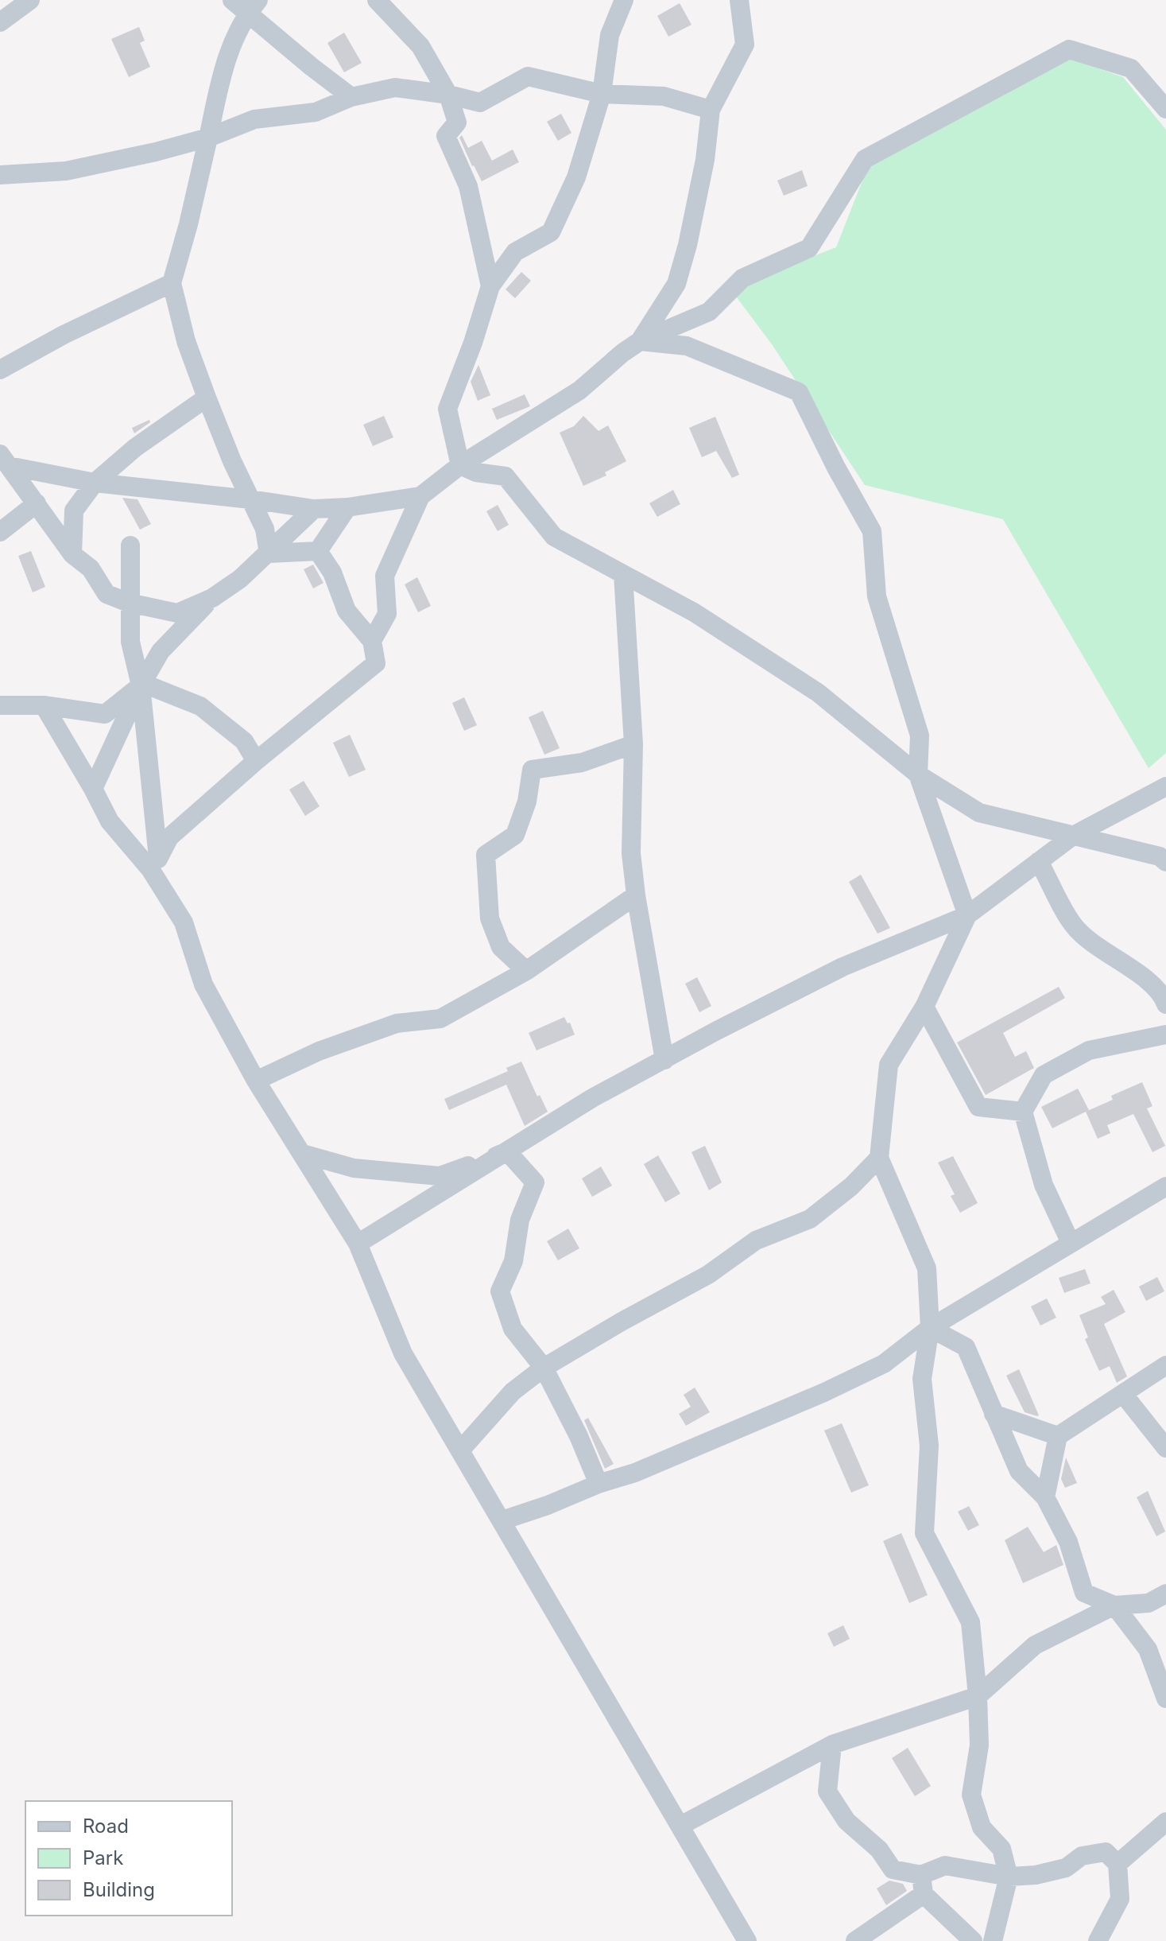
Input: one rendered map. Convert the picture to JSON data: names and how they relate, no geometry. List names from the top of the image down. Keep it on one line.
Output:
{"legend":["Road","Park","Building"]}
